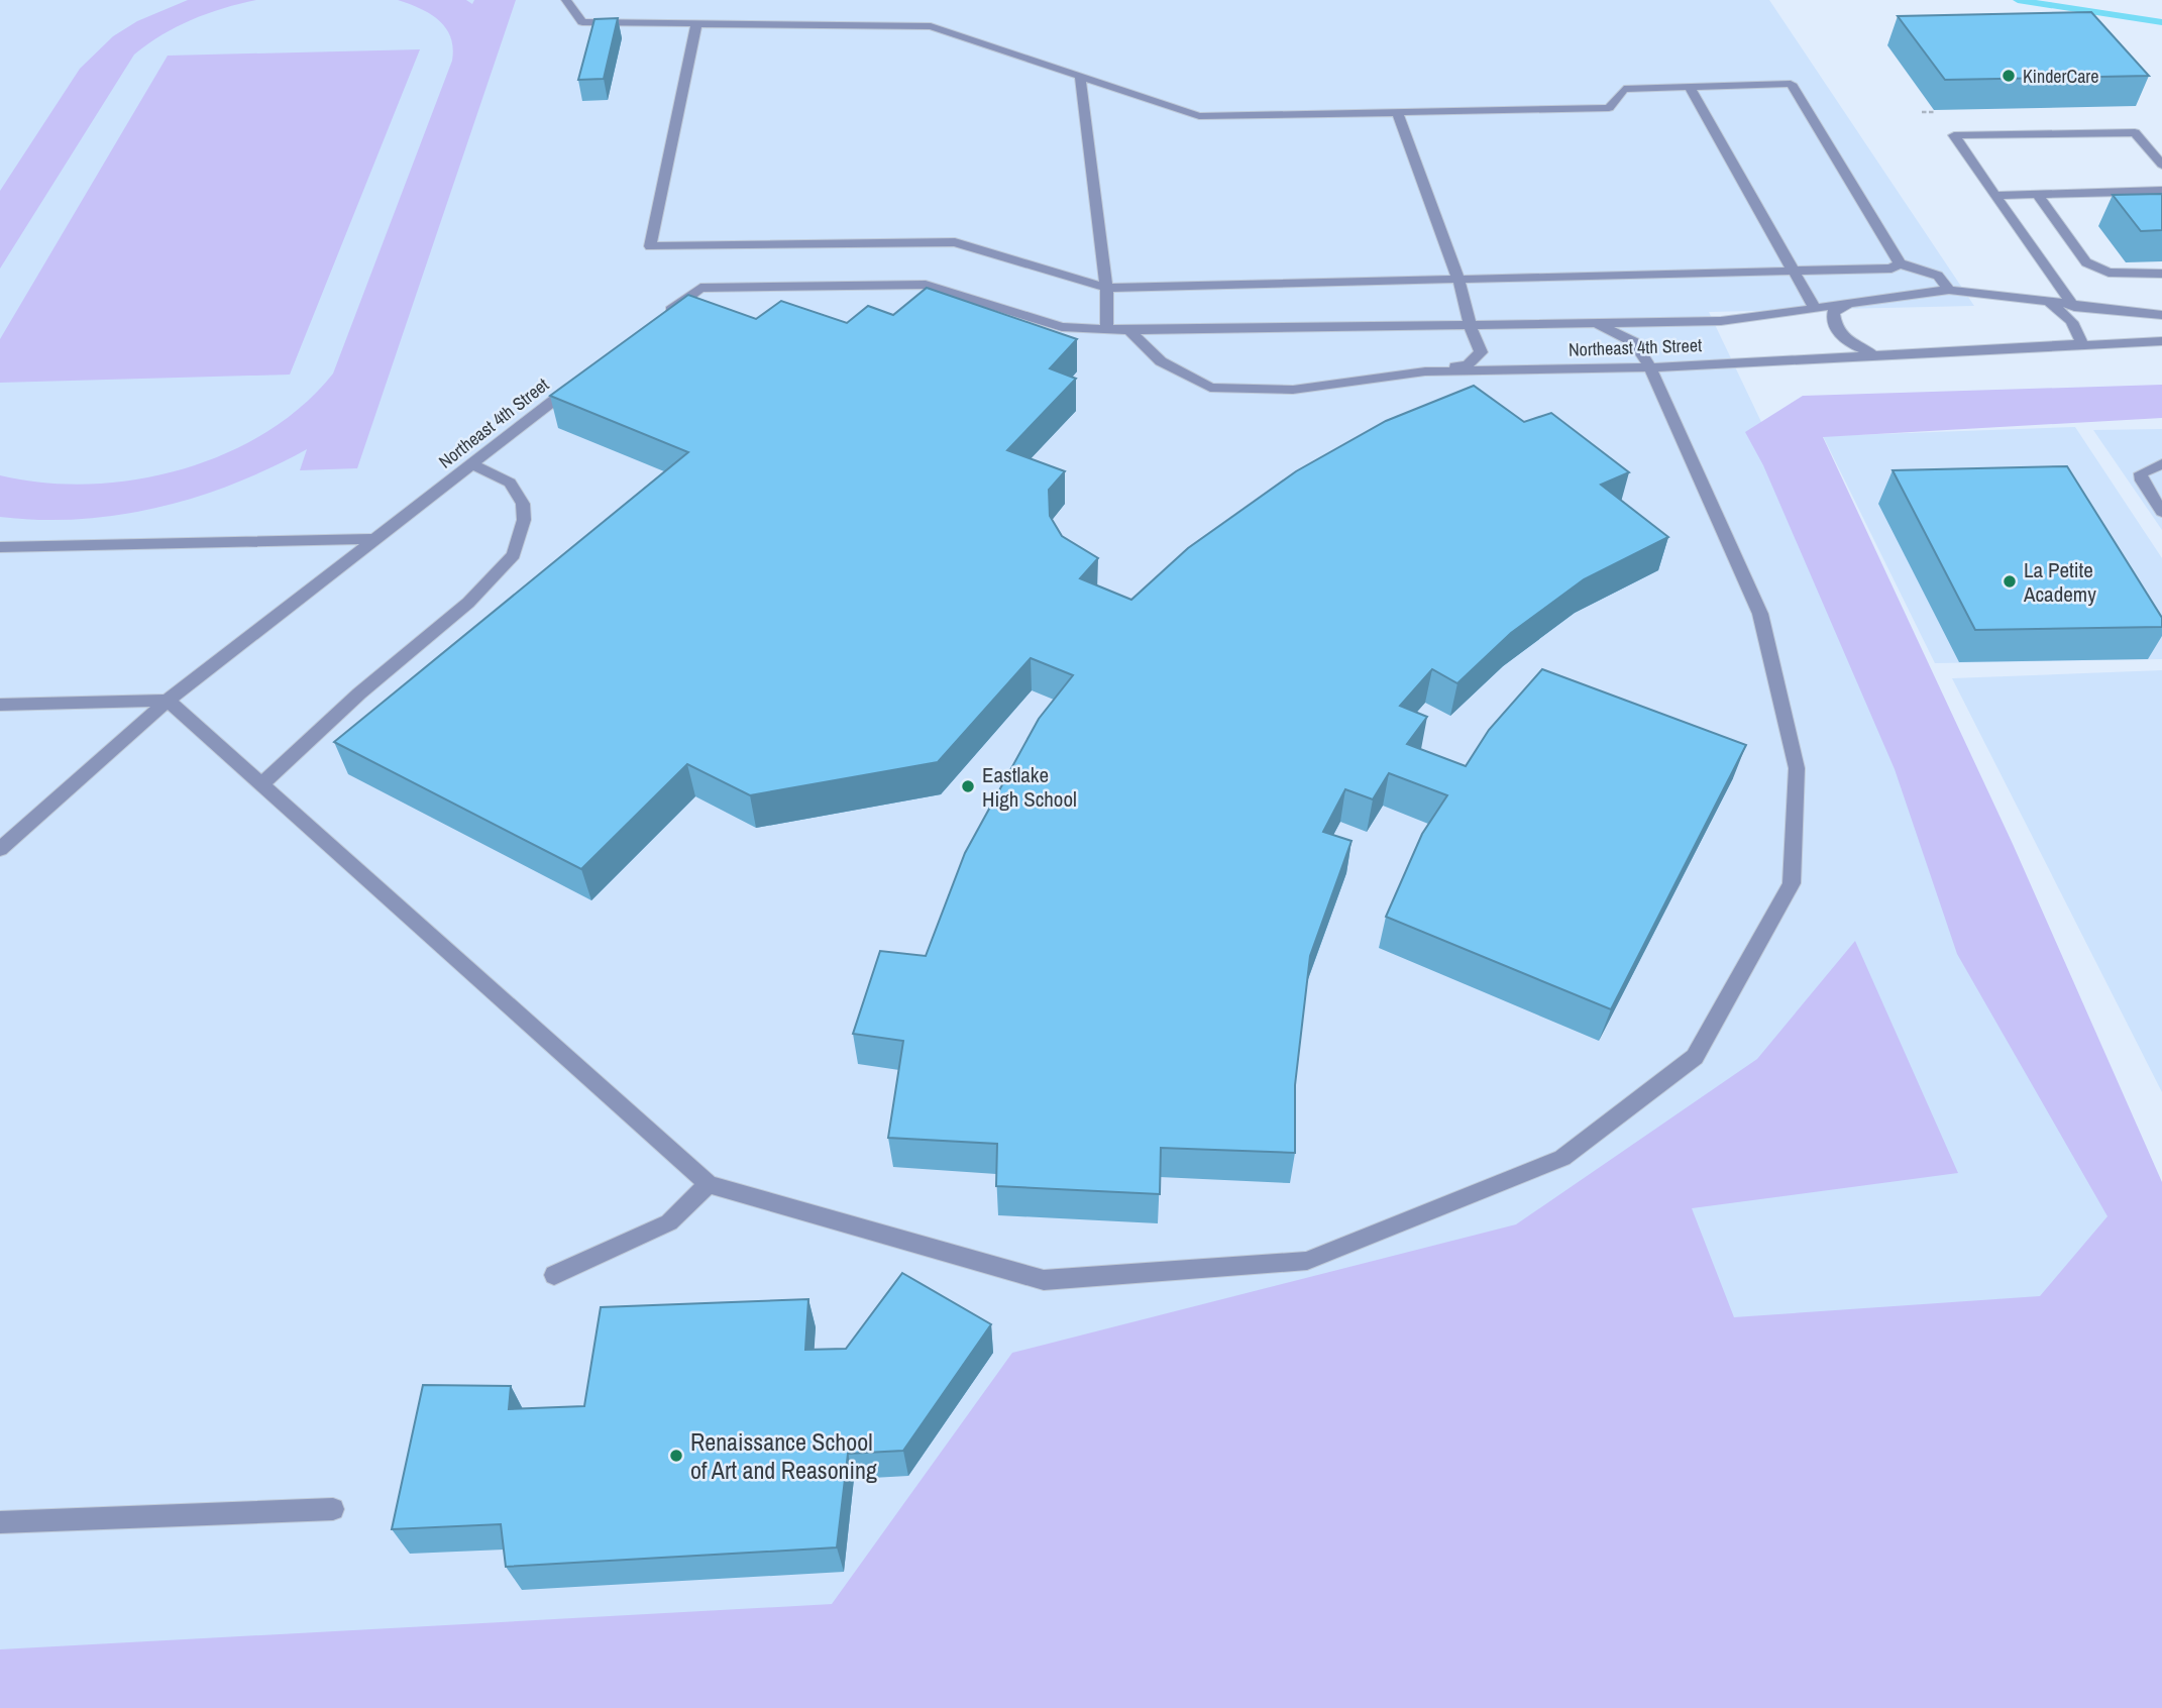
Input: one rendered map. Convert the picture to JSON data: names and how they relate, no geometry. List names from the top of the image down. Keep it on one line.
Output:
{"streets":{"street":["Northeast 4th Street"]},"places":["KinderCare","La Petite Academy","Eastlake High School","Renaissance School of Art and Reasoning"]}
